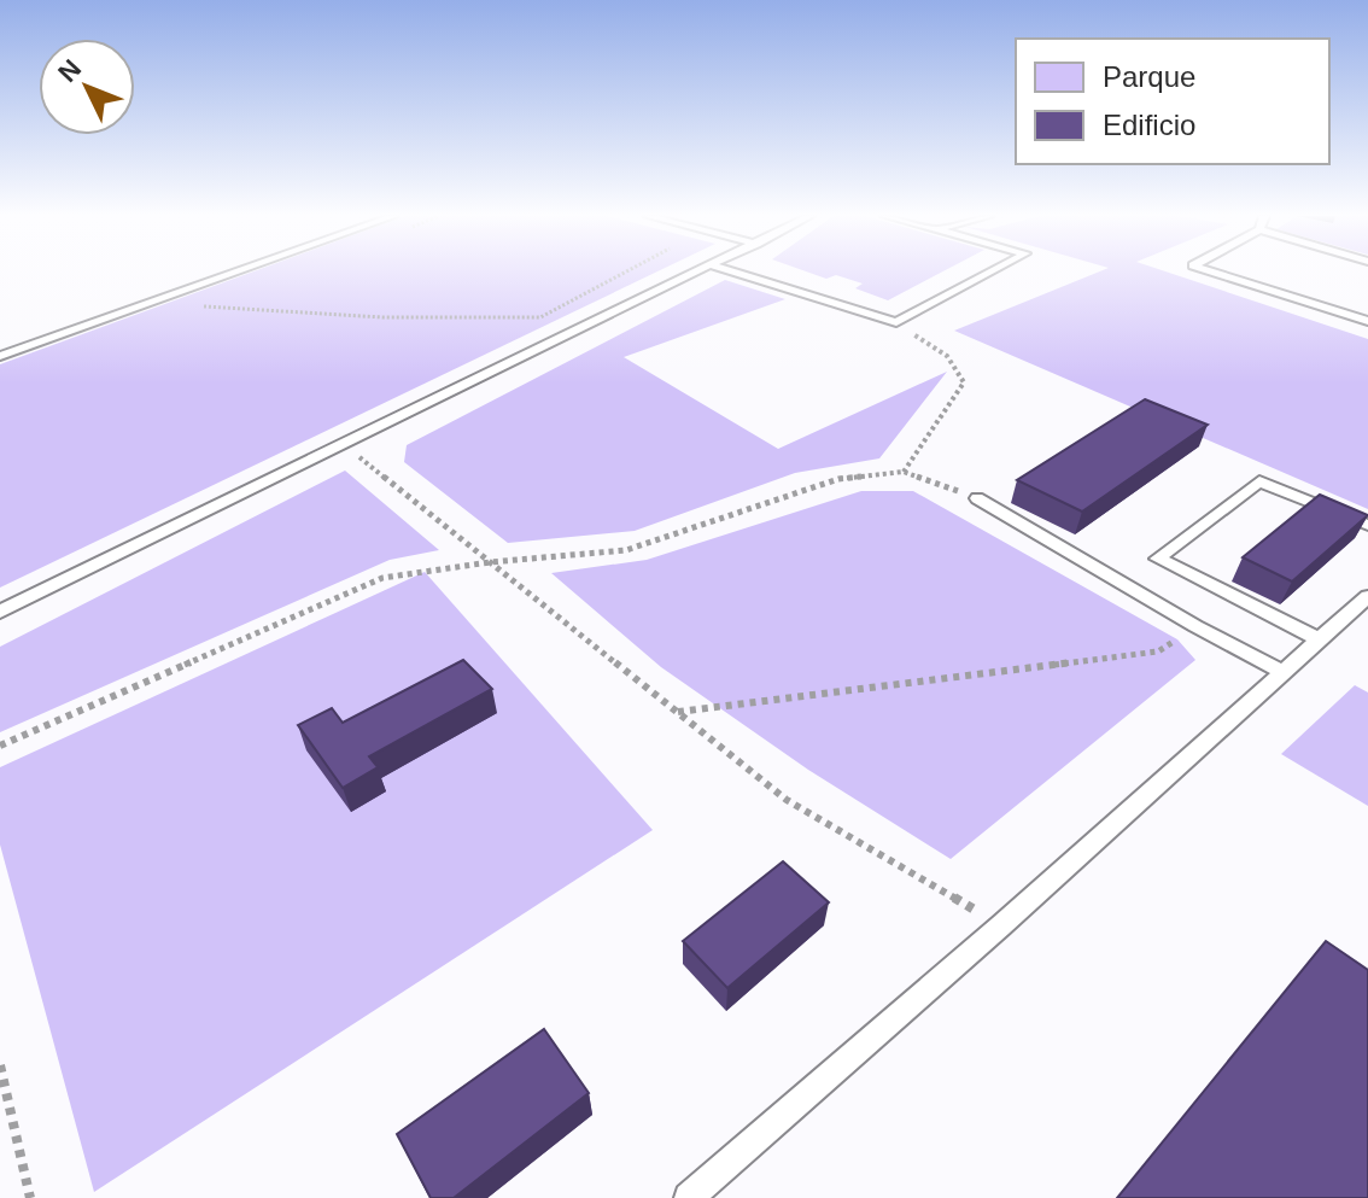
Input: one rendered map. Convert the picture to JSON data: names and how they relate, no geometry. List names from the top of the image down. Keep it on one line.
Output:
{"legend":["Parque","Edificio"],"north":"top left"}
